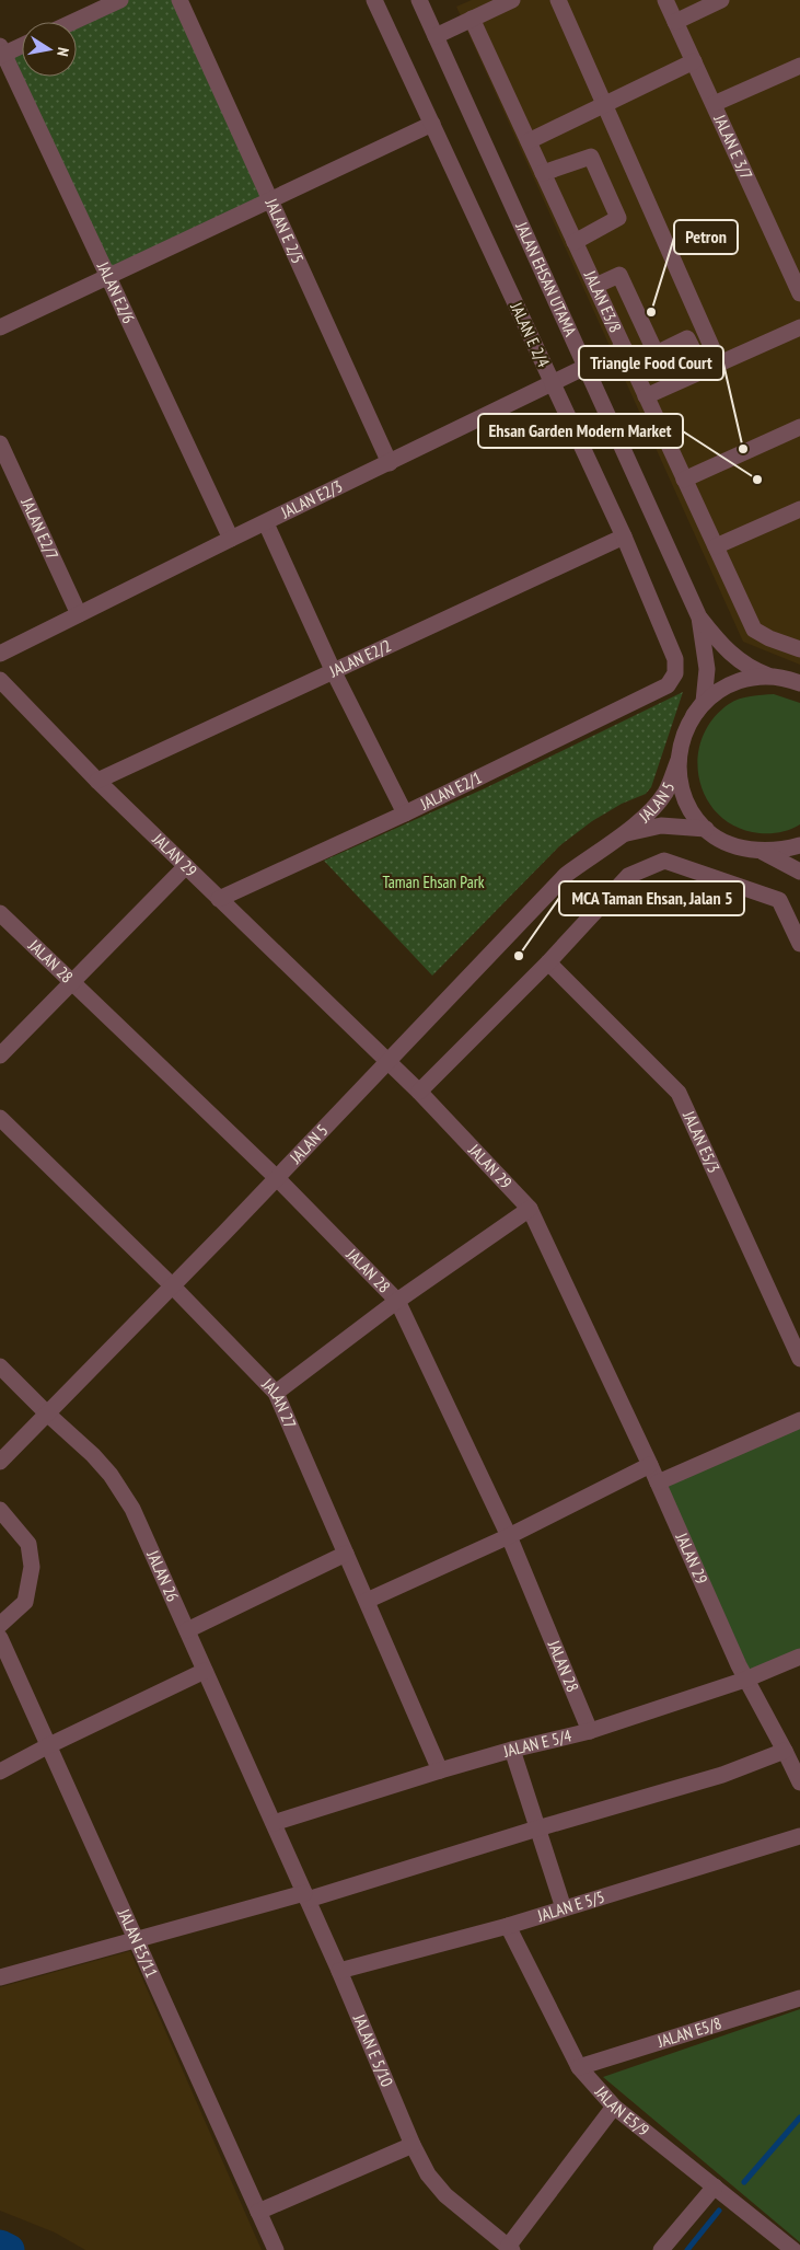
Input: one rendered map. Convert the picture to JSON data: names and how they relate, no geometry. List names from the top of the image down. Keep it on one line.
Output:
{"streets":{"street":["JALAN E 3/7","JALAN E 2/5","JALAN EHSAN UTAMA","JALAN E2/6","JALAN E3/8","JALAN E 2/4","JALAN E2/3","JALAN E2/7","JALAN E2/2","JALAN E2/1","JALAN 5","JALAN 29","JALAN 28","JALAN E5/3","JALAN 27","JALAN 26","JALAN E 5/4","JALAN E 5/5","JALAN E5/11","JALAN E5/8","JALAN E 5/10","JALAN E5/9"]},"crossings":[["JALAN E 2/5","JALAN E2/3"],["JALAN EHSAN UTAMA","JALAN E2/3"],["JALAN E2/6","JALAN E2/3"],["JALAN E3/8","JALAN E2/3"],["JALAN E 2/4","JALAN E2/3"],["JALAN E 2/4","JALAN E2/2"],["JALAN E 2/4","JALAN E2/1"],["JALAN E2/3","JALAN E2/7"],["JALAN E2/2","JALAN 29"],["JALAN E2/1","JALAN 29"],["JALAN 5","JALAN 29"],["JALAN 5","JALAN 28"],["JALAN 5","JALAN 27"],["JALAN 5","JALAN 26"],["JALAN 29","JALAN E 5/4"],["JALAN 28","JALAN E 5/4"],["JALAN 27","JALAN E 5/4"],["JALAN 26","JALAN E 5/4"],["JALAN 26","JALAN E 5/10"],["JALAN E 5/4","JALAN E 5/10"],["JALAN E 5/5","JALAN E 5/10"],["JALAN E 5/5","JALAN E5/9"],["JALAN E5/8","JALAN E5/9"]],"parks":["Taman Ehsan Park"],"places":["Petron","Triangle Food Court","Ehsan Garden Modern Market","MCA Taman Ehsan, Jalan 5"],"north":"right"}
